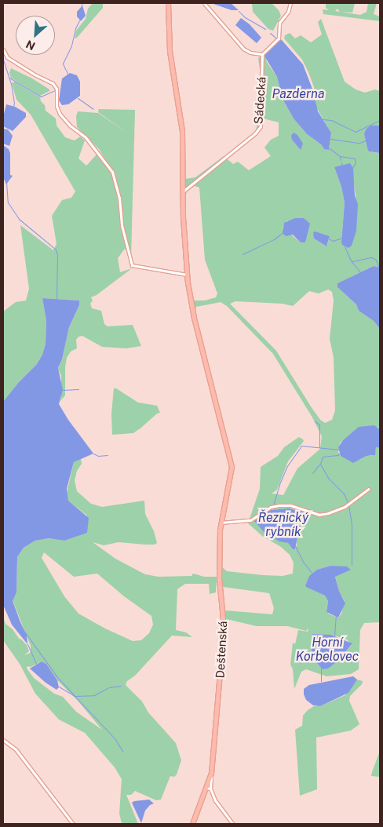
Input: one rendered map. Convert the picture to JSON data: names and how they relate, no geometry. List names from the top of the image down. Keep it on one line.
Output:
{"streets":{"main road":["Deštenská"],"street":["Sádecká"]},"crossings":[["Sádecká","Deštenská"]],"water":["Pazderna","Řeznický rybník","Horní Korbelovec"],"north":"bottom left"}
